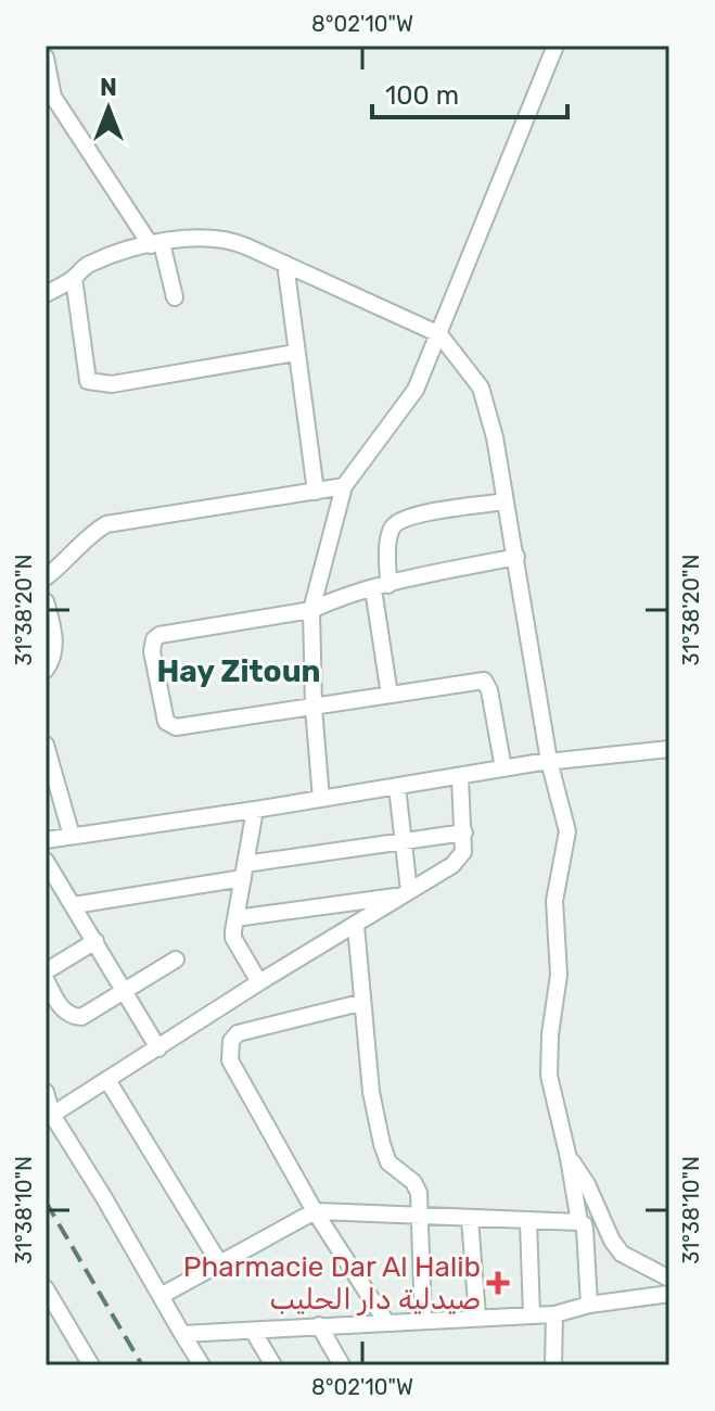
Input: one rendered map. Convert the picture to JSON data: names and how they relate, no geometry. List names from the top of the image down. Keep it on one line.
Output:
{"districts":["Hay Zitoun"],"places":{"health":["Pharmacie Dar Al Halib صيدلية دار الحليب"]},"scale_bar":"100 m","north":"top","coordinates":["8°02'10\"W","31°38'20\"N","31°38'10\"N"]}
